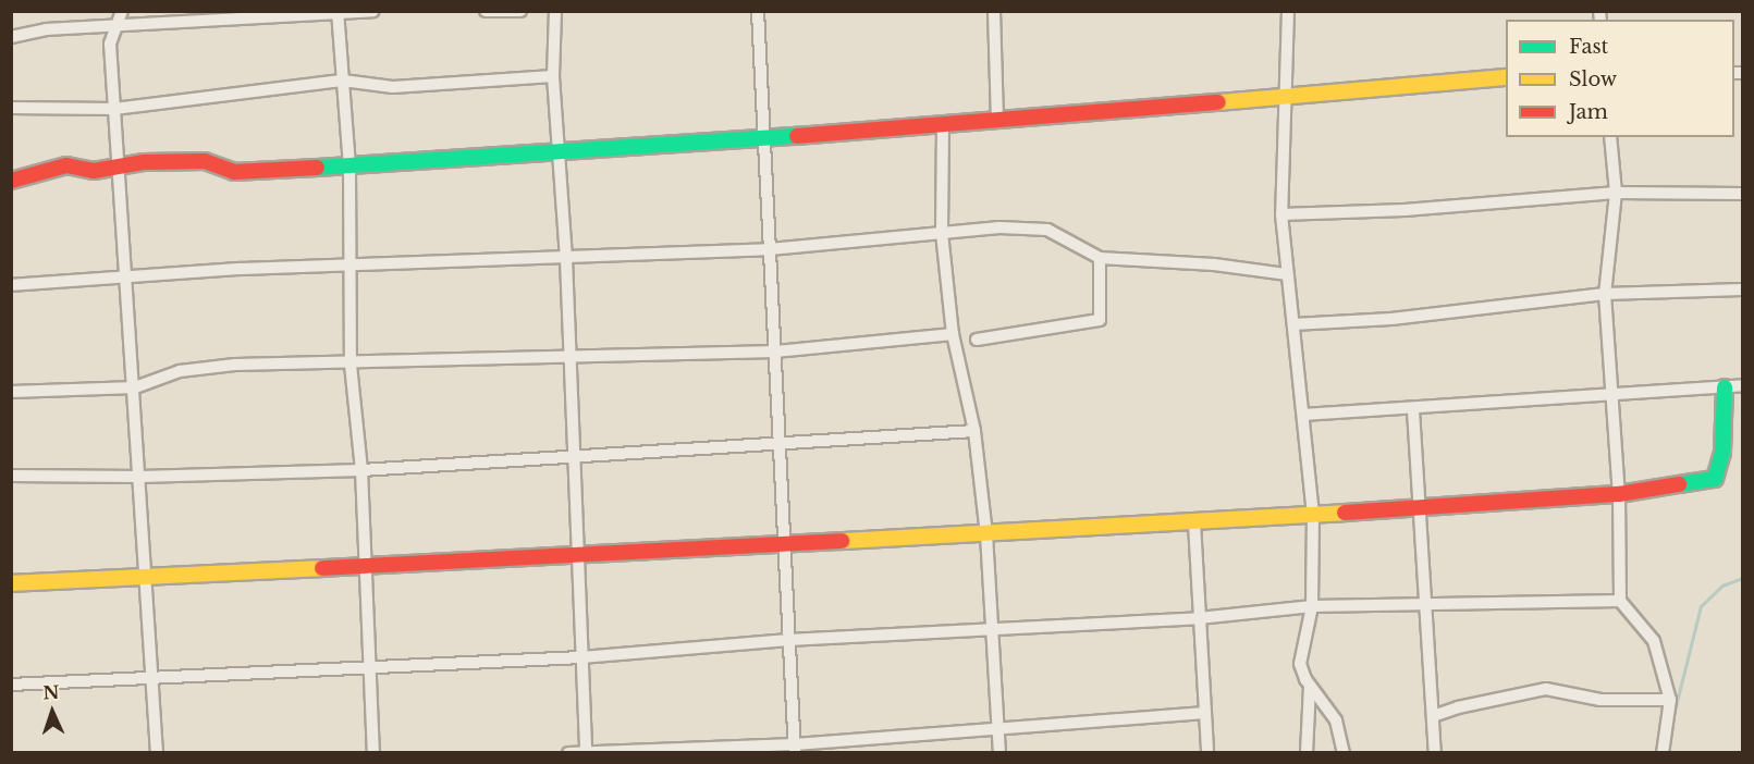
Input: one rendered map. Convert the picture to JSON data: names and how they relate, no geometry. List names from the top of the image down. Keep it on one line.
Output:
{"legend":["Fast","Slow","Jam"],"north":"top"}
